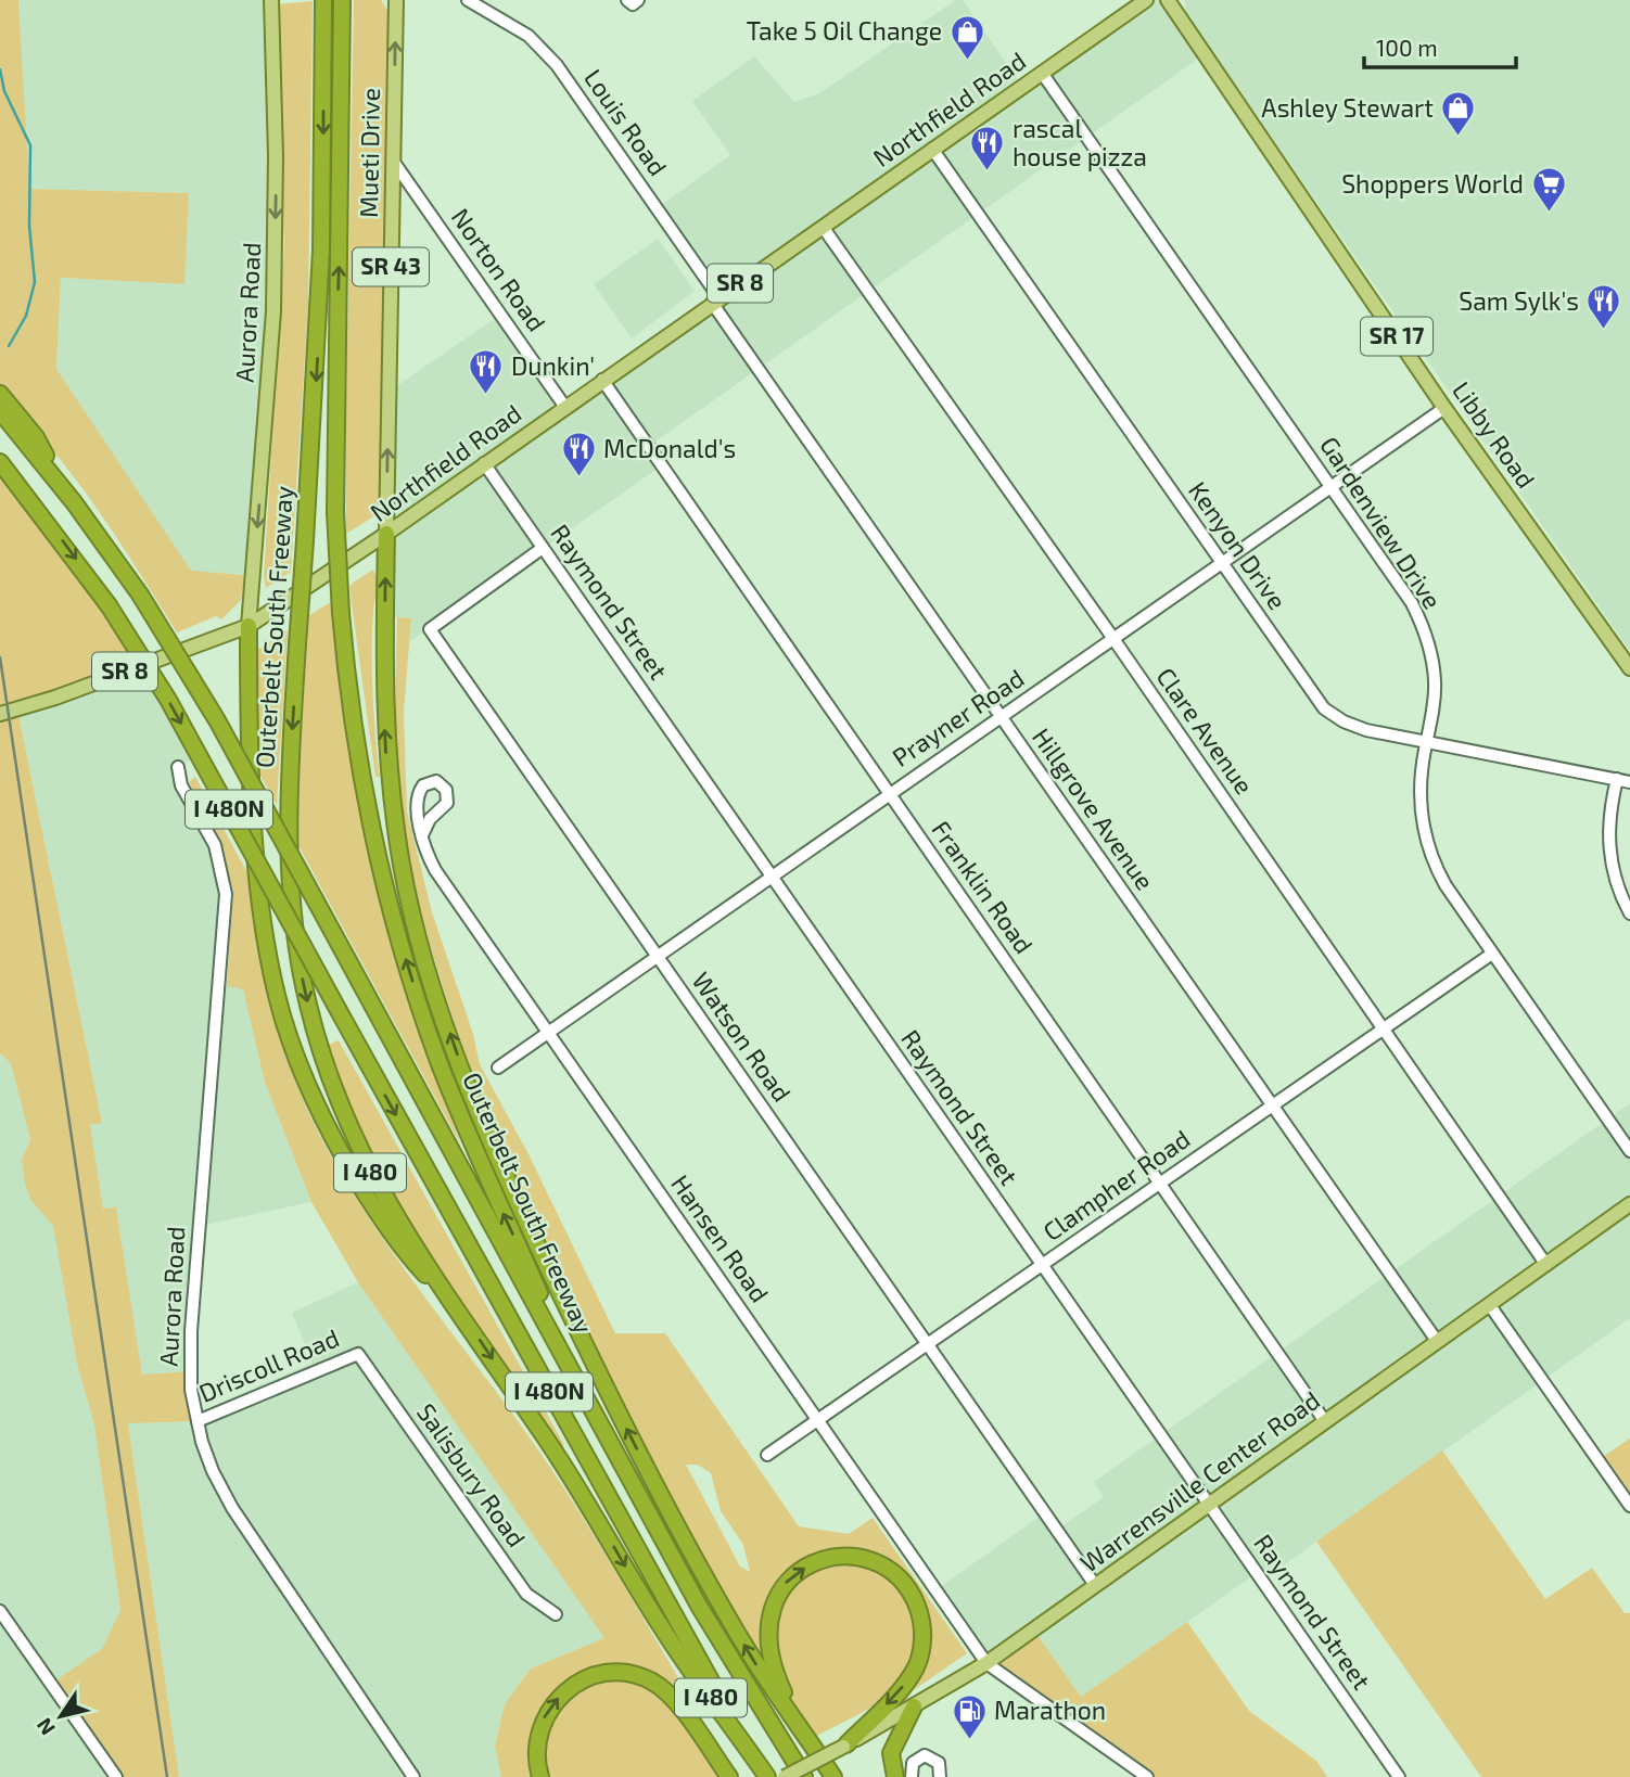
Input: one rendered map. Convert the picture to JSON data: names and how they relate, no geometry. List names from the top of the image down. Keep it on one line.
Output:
{"streets":{"highway":["Outerbelt South Freeway","I 480N","I 480"],"main road":["Northfield Road","Mueti Drive","SR 43","SR 8","Aurora Road","SR 17","Libby Road","Warrensville Center Road"],"street":["Louis Road","Norton Road","Gardenview Drive","Kenyon Drive","Raymond Street","Prayner Road","Clare Avenue","Hillgrove Avenue","Franklin Road","Watson Road","Clampher Road","Hansen Road","Driscoll Road","Salisbury Road"]},"crossings":[["Northfield Road","Louis Road"],["Northfield Road","Mueti Drive"],["Northfield Road","Norton Road"],["Northfield Road","Aurora Road"],["Northfield Road","Gardenview Drive"],["Northfield Road","Kenyon Drive"],["Northfield Road","Raymond Street"],["Northfield Road","Clare Avenue"],["Northfield Road","Hillgrove Avenue"],["Northfield Road","Franklin Road"],["Louis Road","Hillgrove Avenue"],["Mueti Drive","Norton Road"],["Aurora Road","Driscoll Road"],["Libby Road","Prayner Road"],["Gardenview Drive","Kenyon Drive"],["Gardenview Drive","Prayner Road"],["Gardenview Drive","Clampher Road"],["Kenyon Drive","Prayner Road"],["Raymond Street","Prayner Road"],["Raymond Street","Watson Road"],["Raymond Street","Clampher Road"],["Raymond Street","Warrensville Center Road"],["Outerbelt South Freeway","I 480N"],["Prayner Road","Clare Avenue"],["Prayner Road","Hillgrove Avenue"],["Prayner Road","Franklin Road"],["Prayner Road","Watson Road"],["Prayner Road","Hansen Road"],["Clare Avenue","Clampher Road"],["Clare Avenue","Warrensville Center Road"],["Hillgrove Avenue","Clampher Road"],["Hillgrove Avenue","Warrensville Center Road"],["Franklin Road","Clampher Road"],["Franklin Road","Warrensville Center Road"],["Watson Road","Clampher Road"],["Watson Road","Warrensville Center Road"],["Clampher Road","Hansen Road"],["Hansen Road","Warrensville Center Road"],["Driscoll Road","Salisbury Road"]],"one_way":["Mueti Drive","Aurora Road"],"places":{"shop":["Take 5 Oil Change","Ashley Stewart"],"restaurant":["rascal house pizza","Sam Sylk's","Dunkin'","McDonald's"],"supermarket":["Shoppers World"],"fuel station":["Marathon"]},"scale_bar":"100 m","north":"bottom left"}
